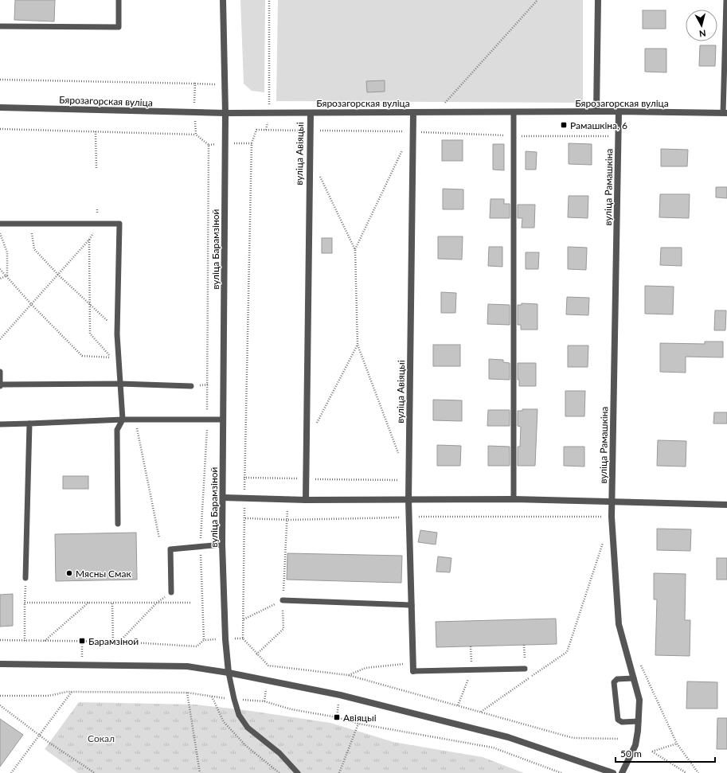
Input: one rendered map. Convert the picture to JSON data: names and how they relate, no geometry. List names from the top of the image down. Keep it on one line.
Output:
{"streets":{"street":["Бярозагорская вуліца","вуліца Авіяцыі","вуліца Рамашкіна","вуліца Барамзіной"]},"crossings":[["Бярозагорская вуліца","вуліца Авіяцыі"],["Бярозагорская вуліца","вуліца Рамашкіна"],["Бярозагорская вуліца","вуліца Барамзіной"]],"parks":["Сокал"],"places":{"transit":["Рамашкіна, 6","Барамзіной","Авіяцыі"],"other":["Мясны Смак"]},"scale_bar":"50 m","north":"bottom"}
